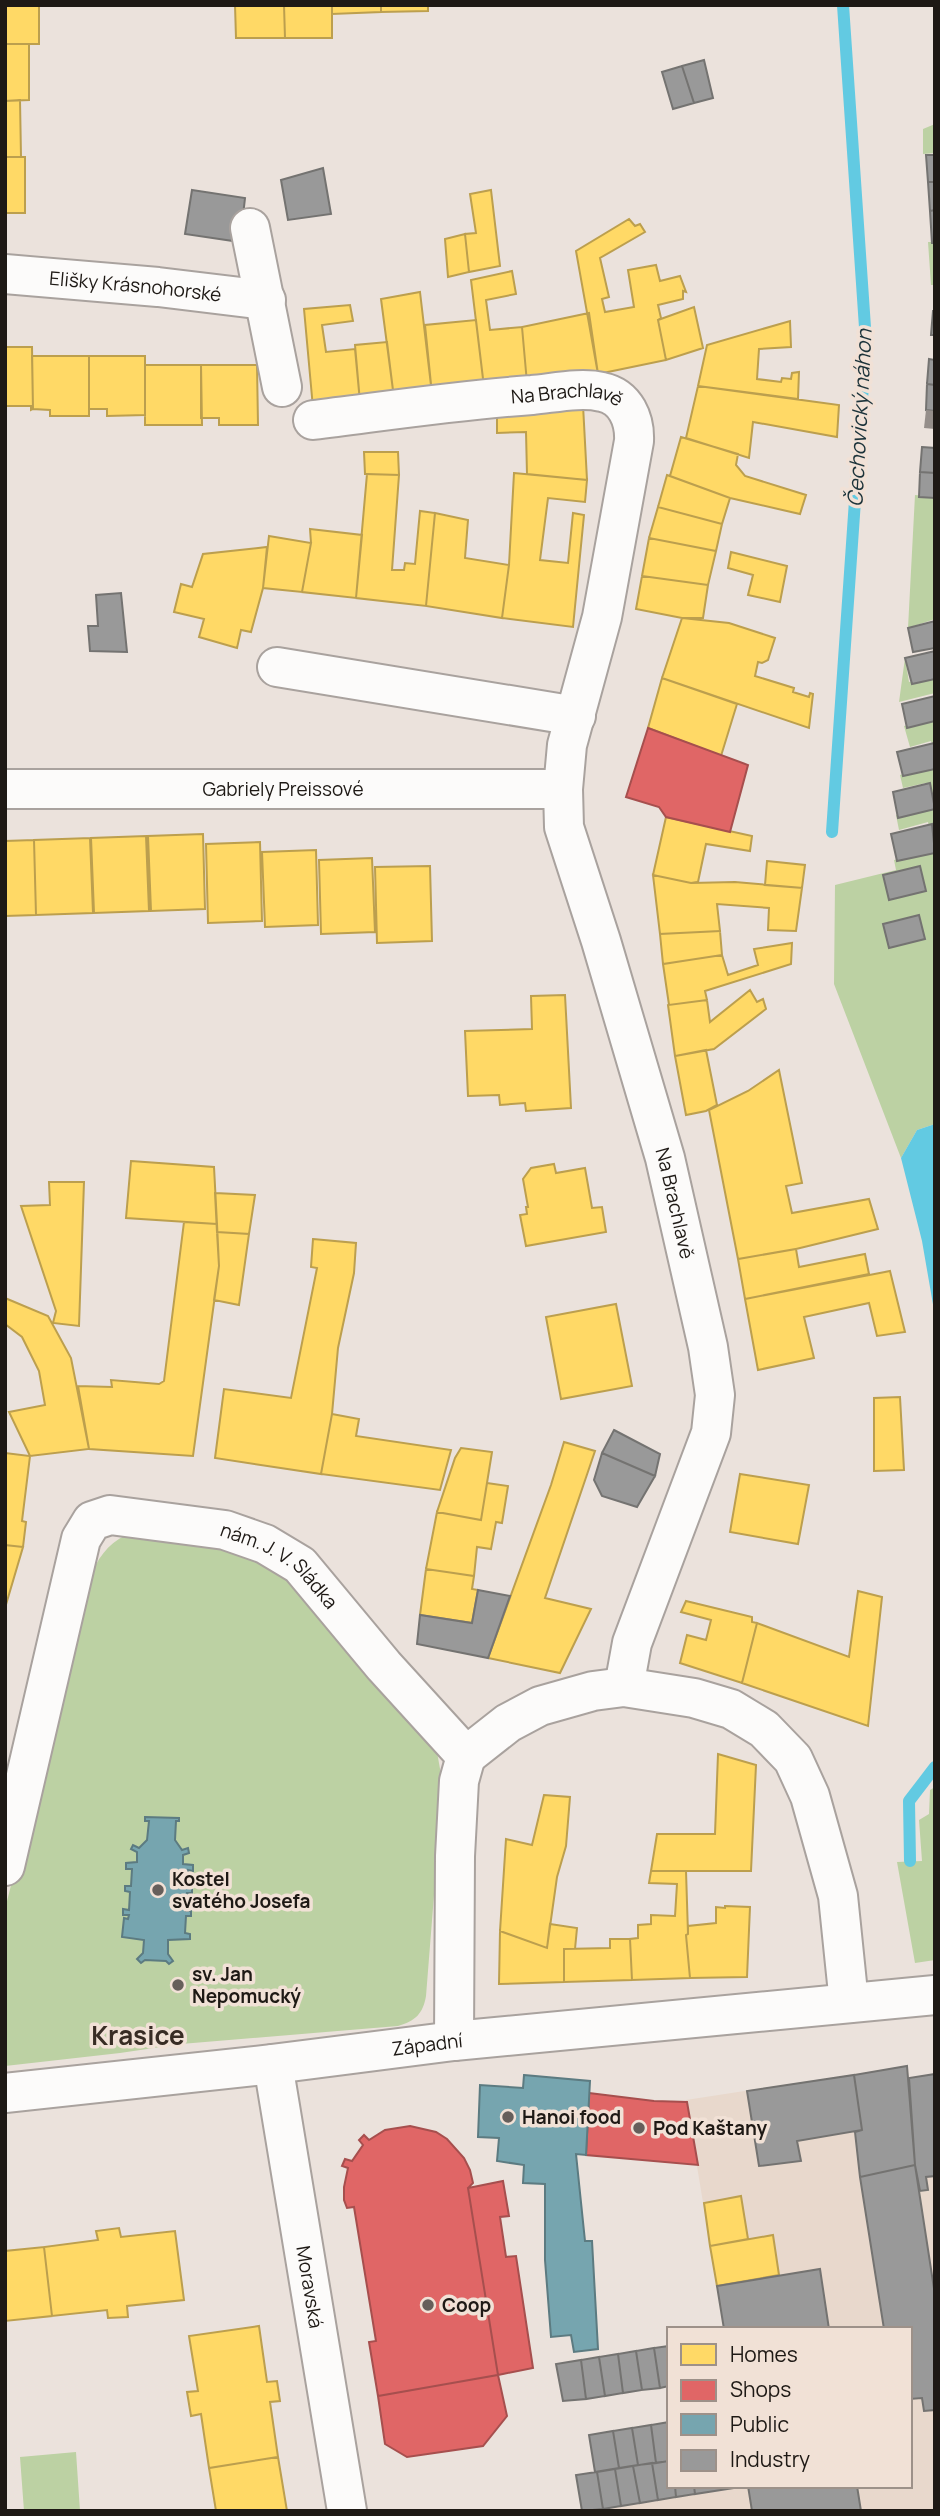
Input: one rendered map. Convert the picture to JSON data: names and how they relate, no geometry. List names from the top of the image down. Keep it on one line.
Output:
{"streets":{"street":["Elišky Krásnohorské","Na Brachlavě","Gabriely Preissové","nám. J. V. Sládka","Západní","Moravská"]},"crossings":[["Na Brachlavě","Gabriely Preissové"],["Západní","Moravská"]],"districts":["Krasice"],"water":["Čechovický náhon"],"places":["Kostel svatého Josefa","sv. Jan Nepomucký","Hanoi food","Pod Kaštany","Coop"],"legend":["Homes","Shops","Public","Industry"]}
